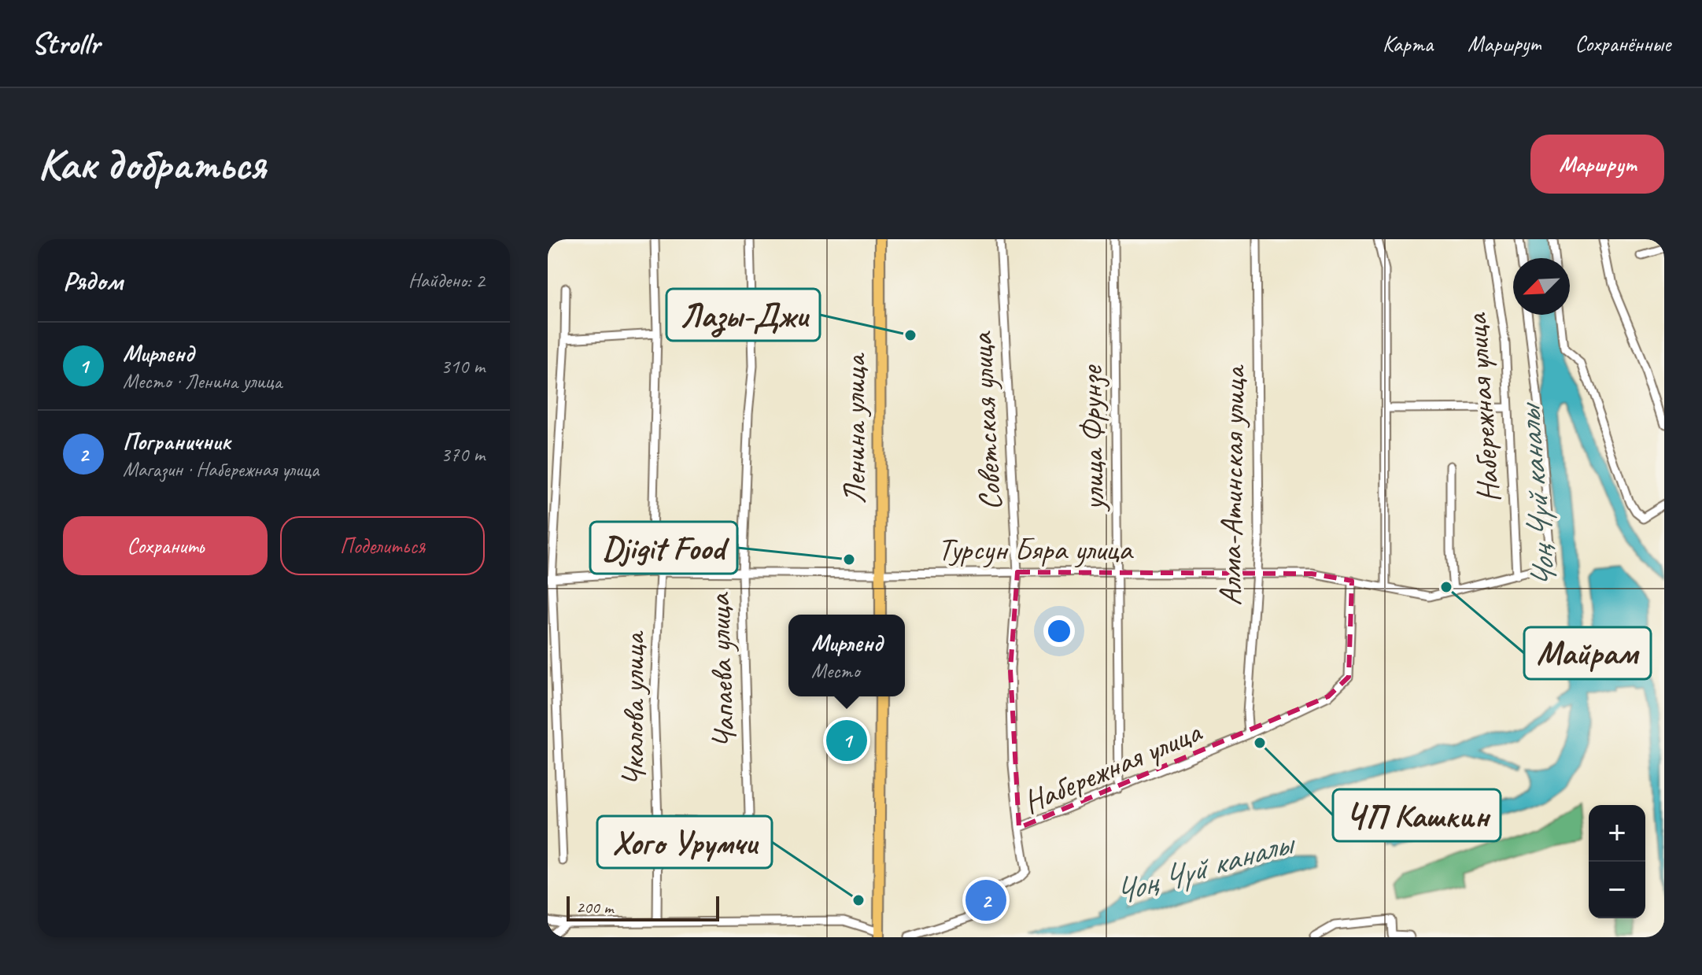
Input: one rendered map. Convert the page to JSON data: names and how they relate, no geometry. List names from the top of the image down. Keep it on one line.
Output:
{"streets":{"main road":["Ленина улица"],"street":["Набережная улица","Советская улица","улица Фрунзе","Алма-Атинская улица","Турсун Бяра улица","Чапаева улица","Чкалова улица"]},"crossings":[["Набережная улица","Советская улица"],["Набережная улица","улица Фрунзе"],["Набережная улица","Алма-Атинская улица"],["Набережная улица","Турсун Бяра улица"],["Советская улица","Турсун Бяра улица"],["Ленина улица","Турсун Бяра улица"],["улица Фрунзе","Турсун Бяра улица"],["Алма-Атинская улица","Турсун Бяра улица"],["Турсун Бяра улица","Чапаева улица"],["Турсун Бяра улица","Чкалова улица"]],"water":["Чоң Чүй каналы"],"places":["Лазы-Джи","Djigit Food","Майрам","ЧП Кашкин","Хого Урумчи"],"scale_bar":"200 m","north":"bottom left","page":{"header":"Strollr","nav":["Карта","Маршрут","Сохранённые"],"buttons":["Маршрут",["Сохранить","Поделиться"]],"title":"Как добраться","heading":["Рядом","Найдено: 2"],"list":[{"mark":"1","name":"Мирленд","note":"Место · Ленина улица","value":"310 m"},{"mark":"2","name":"Пограничник","note":"Магазин · Набережная улица","value":"370 m"}],"popup":["Мирленд","Место"],"pins":["1","2"],"map_buttons":["+","−"],"scale":"200 m"}}
